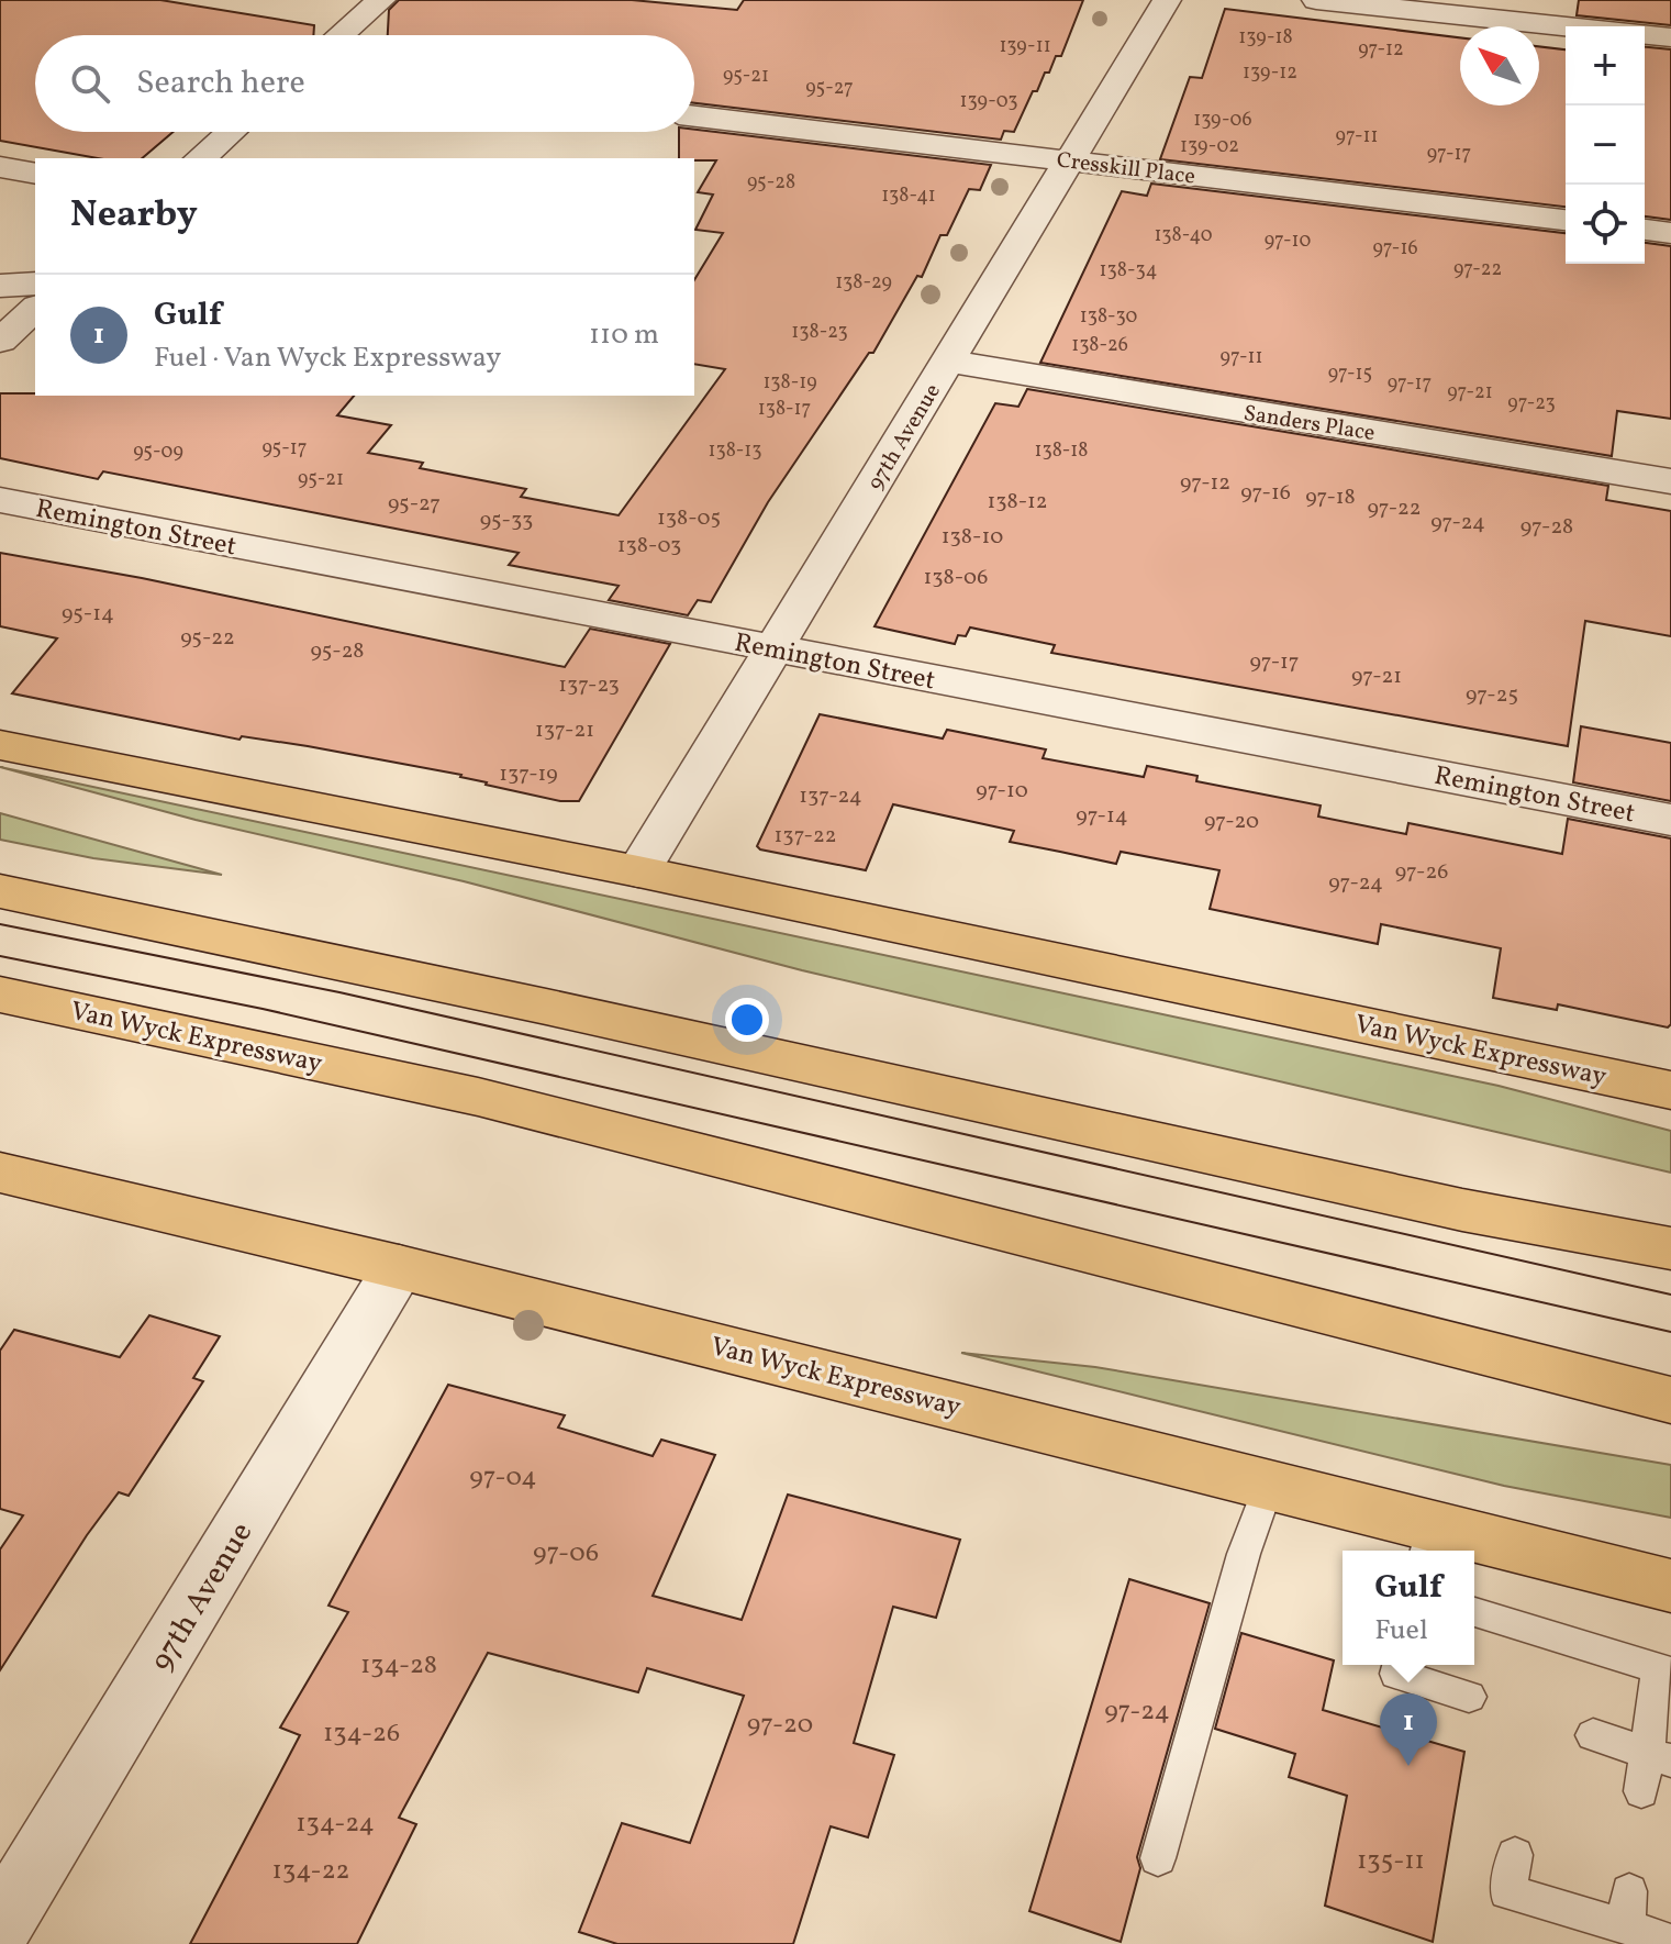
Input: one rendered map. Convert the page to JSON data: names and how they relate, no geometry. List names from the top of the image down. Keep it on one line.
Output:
{"streets":{"main road":["Van Wyck Expressway"],"street":["Cresskill Place","Sanders Place","97th Avenue","Remington Street"]},"crossings":[["Cresskill Place","97th Avenue"],["Sanders Place","97th Avenue"],["97th Avenue","Remington Street"],["97th Avenue","Van Wyck Expressway"]],"house_numbers":["139-18","139-11","97-12","139-12","95-21","95-27","139-03","139-06","97-11","139-02","97-17","95-28","138-41","138-40","97-10","97-16","97-22","138-34","138-29","138-30","138-23","138-26","97-11","97-15","138-19","97-17","97-21","97-23","138-17","95-17","138-13","138-18","95-09","95-21","97-12","97-16","97-18","138-12","95-27","97-22","138-05","95-33","97-24","97-28","138-10","138-03","138-06","95-14","95-22","95-28","97-17","97-21","137-23","97-25","137-21","137-19","97-10","137-24","97-14","97-20","137-22","97-26","97-24","97-04","97-06","134-28","97-24","97-20","134-26","134-24","135-11","134-22"],"north":"top left","page":{"map_buttons":["+","−"],"search":"Search here","heading":"Nearby","list":[{"mark":"1","name":"Gulf","note":"Fuel · Van Wyck Expressway","value":"110 m"}],"popup":["Gulf","Fuel"],"pins":"1"}}
